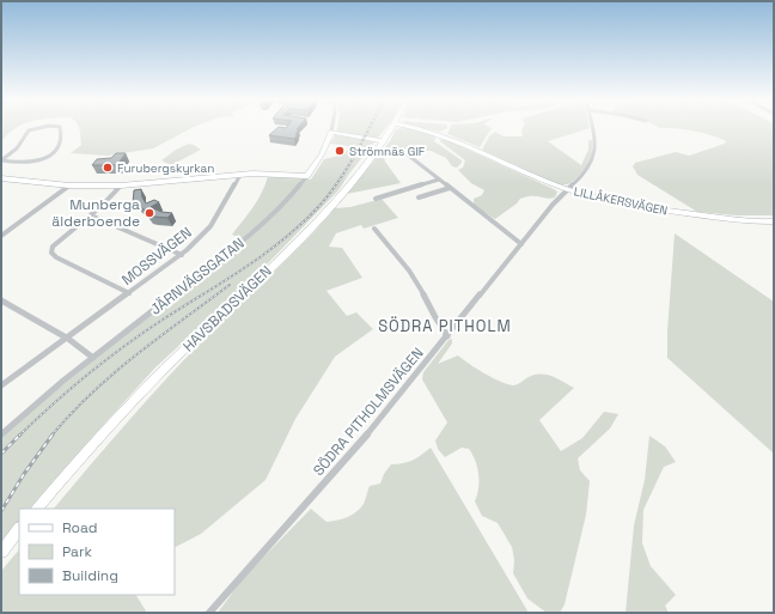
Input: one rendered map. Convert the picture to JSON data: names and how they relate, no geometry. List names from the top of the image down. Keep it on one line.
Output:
{"streets":{"street":["LILLÅKERSVÄGEN","MOSSVÄGEN","JÄRNVÄGSGATAN","HAVSBADSVÄGEN","SÖDRA PITHOLMSVÄGEN"]},"crossings":[["LILLÅKERSVÄGEN","SÖDRA PITHOLMSVÄGEN"]],"districts":["SÖDRA PITHOLM"],"places":["Strömnäs GIF","Furubergskyrkan","Munberga älderboende"],"legend":["Road","Park","Building"]}
